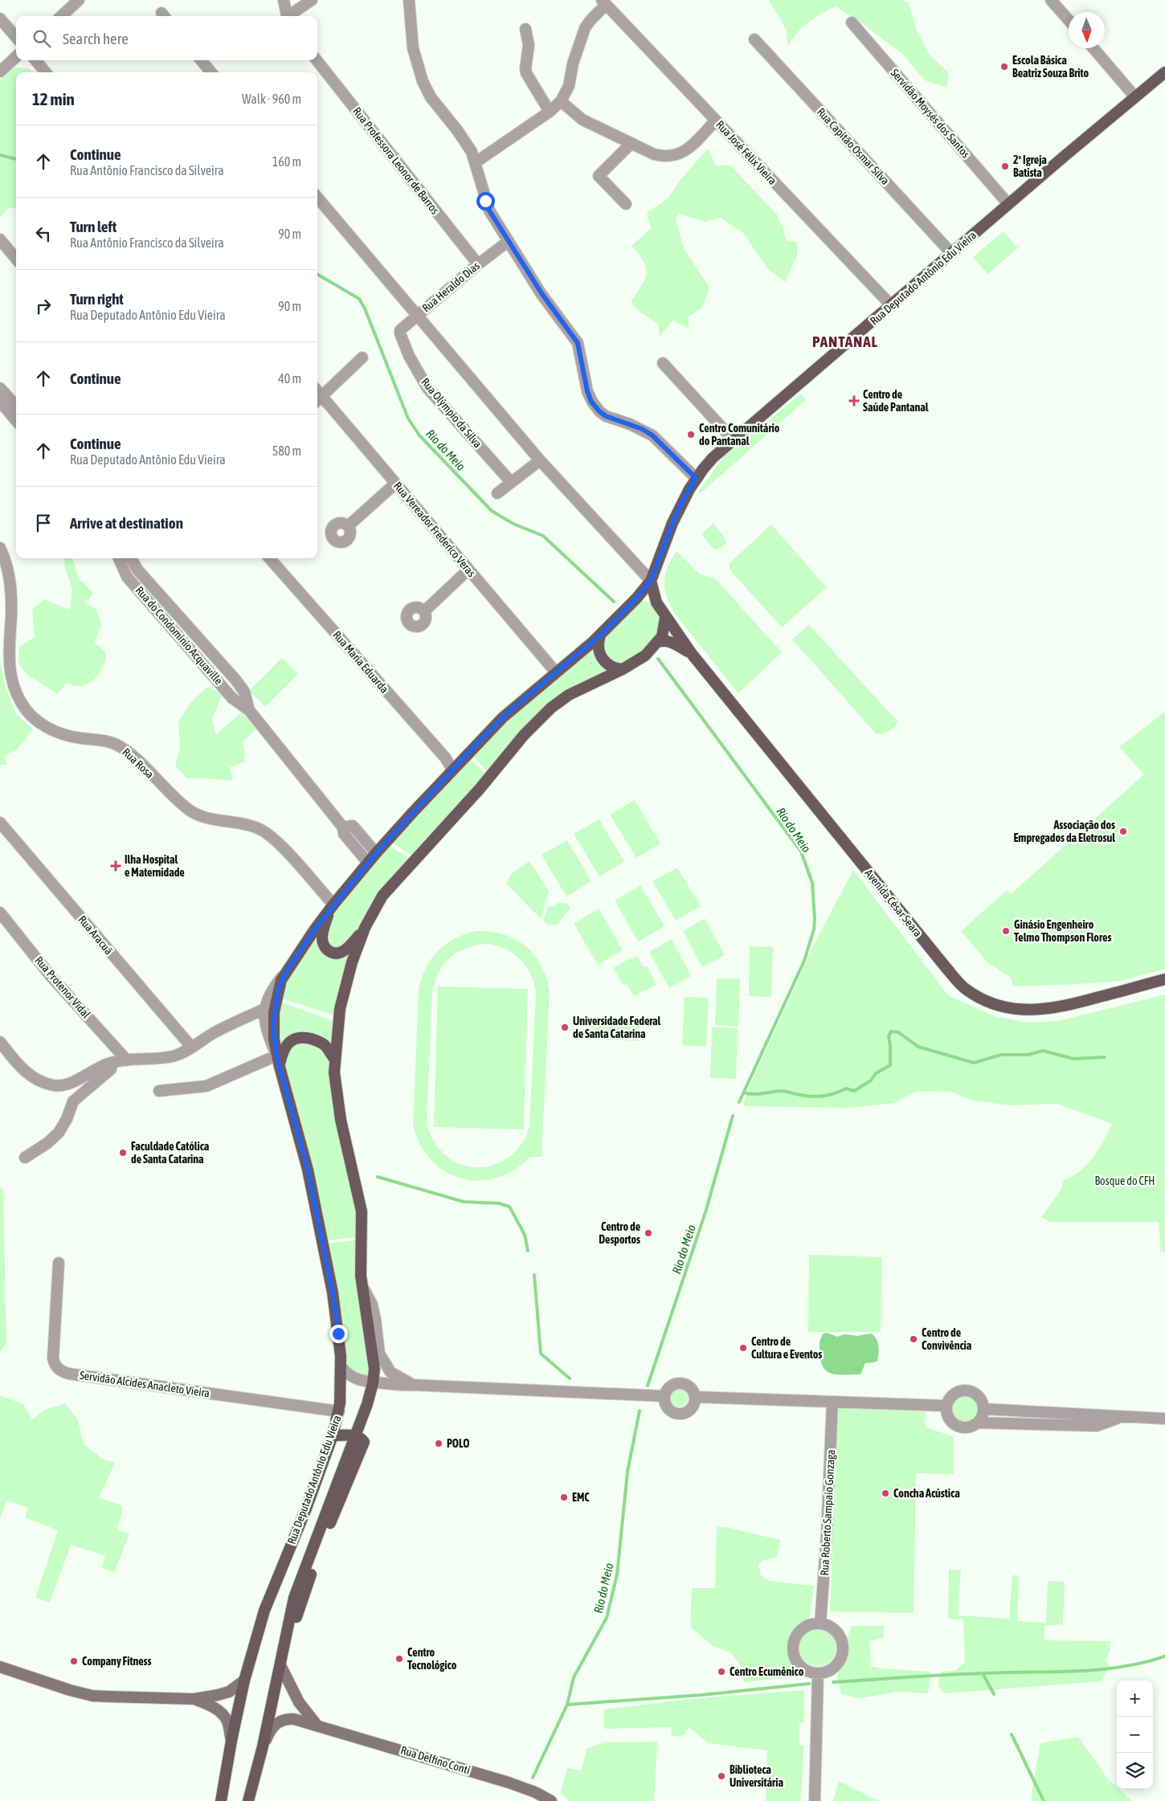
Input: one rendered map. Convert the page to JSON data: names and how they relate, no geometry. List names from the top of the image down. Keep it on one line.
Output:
{"streets":{"main road":["Rua Deputado Antônio Edu Vieira","Avenida César Seara","Rua Delfino Conti"],"street":["Servidão Moysés dos Santos","Rua Capitão Osmar Silva","Rua José Félix Vieira","Rua Professora Leonor de Barros","Rua Heraldo Dias","Rua Olýmpio da Silva","Rua Vereador Frederico Veras","Rua do Condomínio Acquaville","Rua Maria Eduarda","Rua Rosa","Rua Aracuã","Rua Protenor Vidal","Servidão Alcides Anacleto Vieira","Rua Roberto Sampaio Gonzaga"]},"crossings":[["Servidão Moysés dos Santos","Rua Deputado Antônio Edu Vieira"],["Rua Capitão Osmar Silva","Rua Deputado Antônio Edu Vieira"],["Rua José Félix Vieira","Rua Deputado Antônio Edu Vieira"],["Rua Professora Leonor de Barros","Rua Heraldo Dias"],["Rua Deputado Antônio Edu Vieira","Rua Vereador Frederico Veras"],["Rua Deputado Antônio Edu Vieira","Rua do Condomínio Acquaville"],["Rua Deputado Antônio Edu Vieira","Rua Maria Eduarda"],["Rua Deputado Antônio Edu Vieira","Rua Rosa"],["Rua Deputado Antônio Edu Vieira","Avenida César Seara"],["Rua Deputado Antônio Edu Vieira","Servidão Alcides Anacleto Vieira"],["Rua Heraldo Dias","Rua Olýmpio da Silva"]],"districts":["PANTANAL"],"water":["Rio do Meio"],"parks":["Bosque do CFH"],"places":{"other":["Escola Básica Beatriz Souza Brito","2ª Igreja Batista","Centro Comunitário do Pantanal","Associação dos Empregados da Eletrosul","Ginásio Engenheiro Telmo Thompson Flores","Universidade Federal de Santa Catarina","Faculdade Católica de Santa Catarina","Centro de Desportos","Centro de Convivência","Centro de Cultura e Eventos","POLO","Concha Acústica","EMC","Centro Tecnológico","Company Fitness","Centro Ecumênico","Biblioteca Universitária"],"health":["Centro de Saúde Pantanal","Ilha Hospital e Maternidade"]},"north":"bottom","page":{"search":"Search here","heading":["12 min","Walk · 960 m"],"list":[["Continue","Rua Antônio Francisco da Silveira","160 m"],["Turn left","Rua Antônio Francisco da Silveira","90 m"],["Turn right","Rua Deputado Antônio Edu Vieira","90 m"],["Continue","40 m"],["Continue","Rua Deputado Antônio Edu Vieira","580 m"],"Arrive at destination"],"map_buttons":["+","−"]}}
